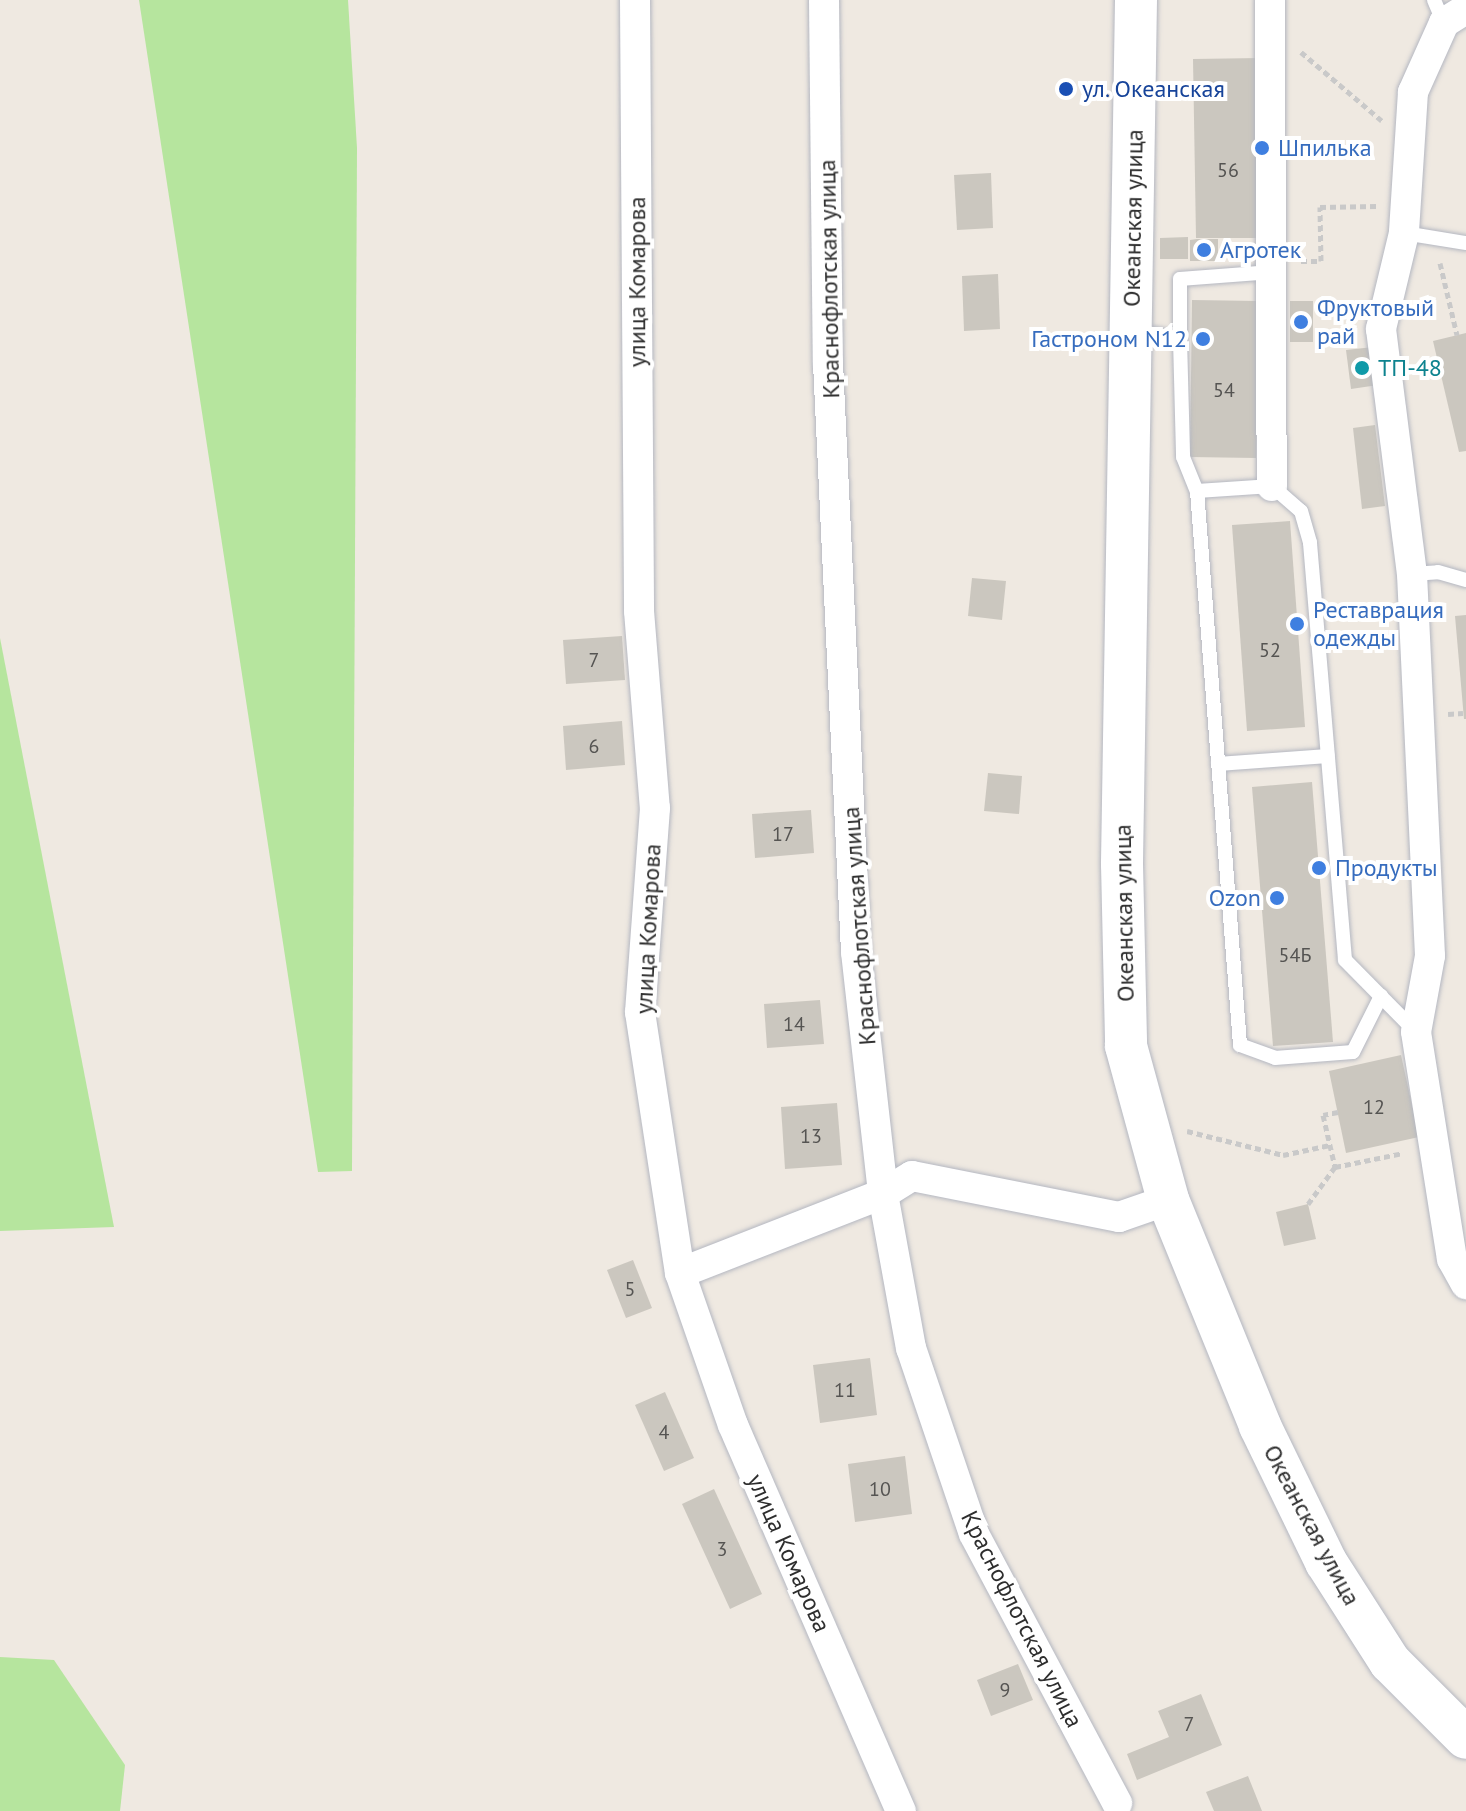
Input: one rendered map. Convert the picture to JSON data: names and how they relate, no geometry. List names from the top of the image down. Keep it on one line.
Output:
{"streets":{"main road":["Океанская улица"],"street":["Краснофлотская улица","улица Комарова"]},"places":["ул. Океанская","Шпилька","Агротек","Фруктовый рай","Гастроном N12","ТП-48","Реставрация одежды","Продукты","Ozon"],"house_numbers":["56","54","52","7","6","17","54Б","14","12","13","5","11","4","10","3","9","7"]}
